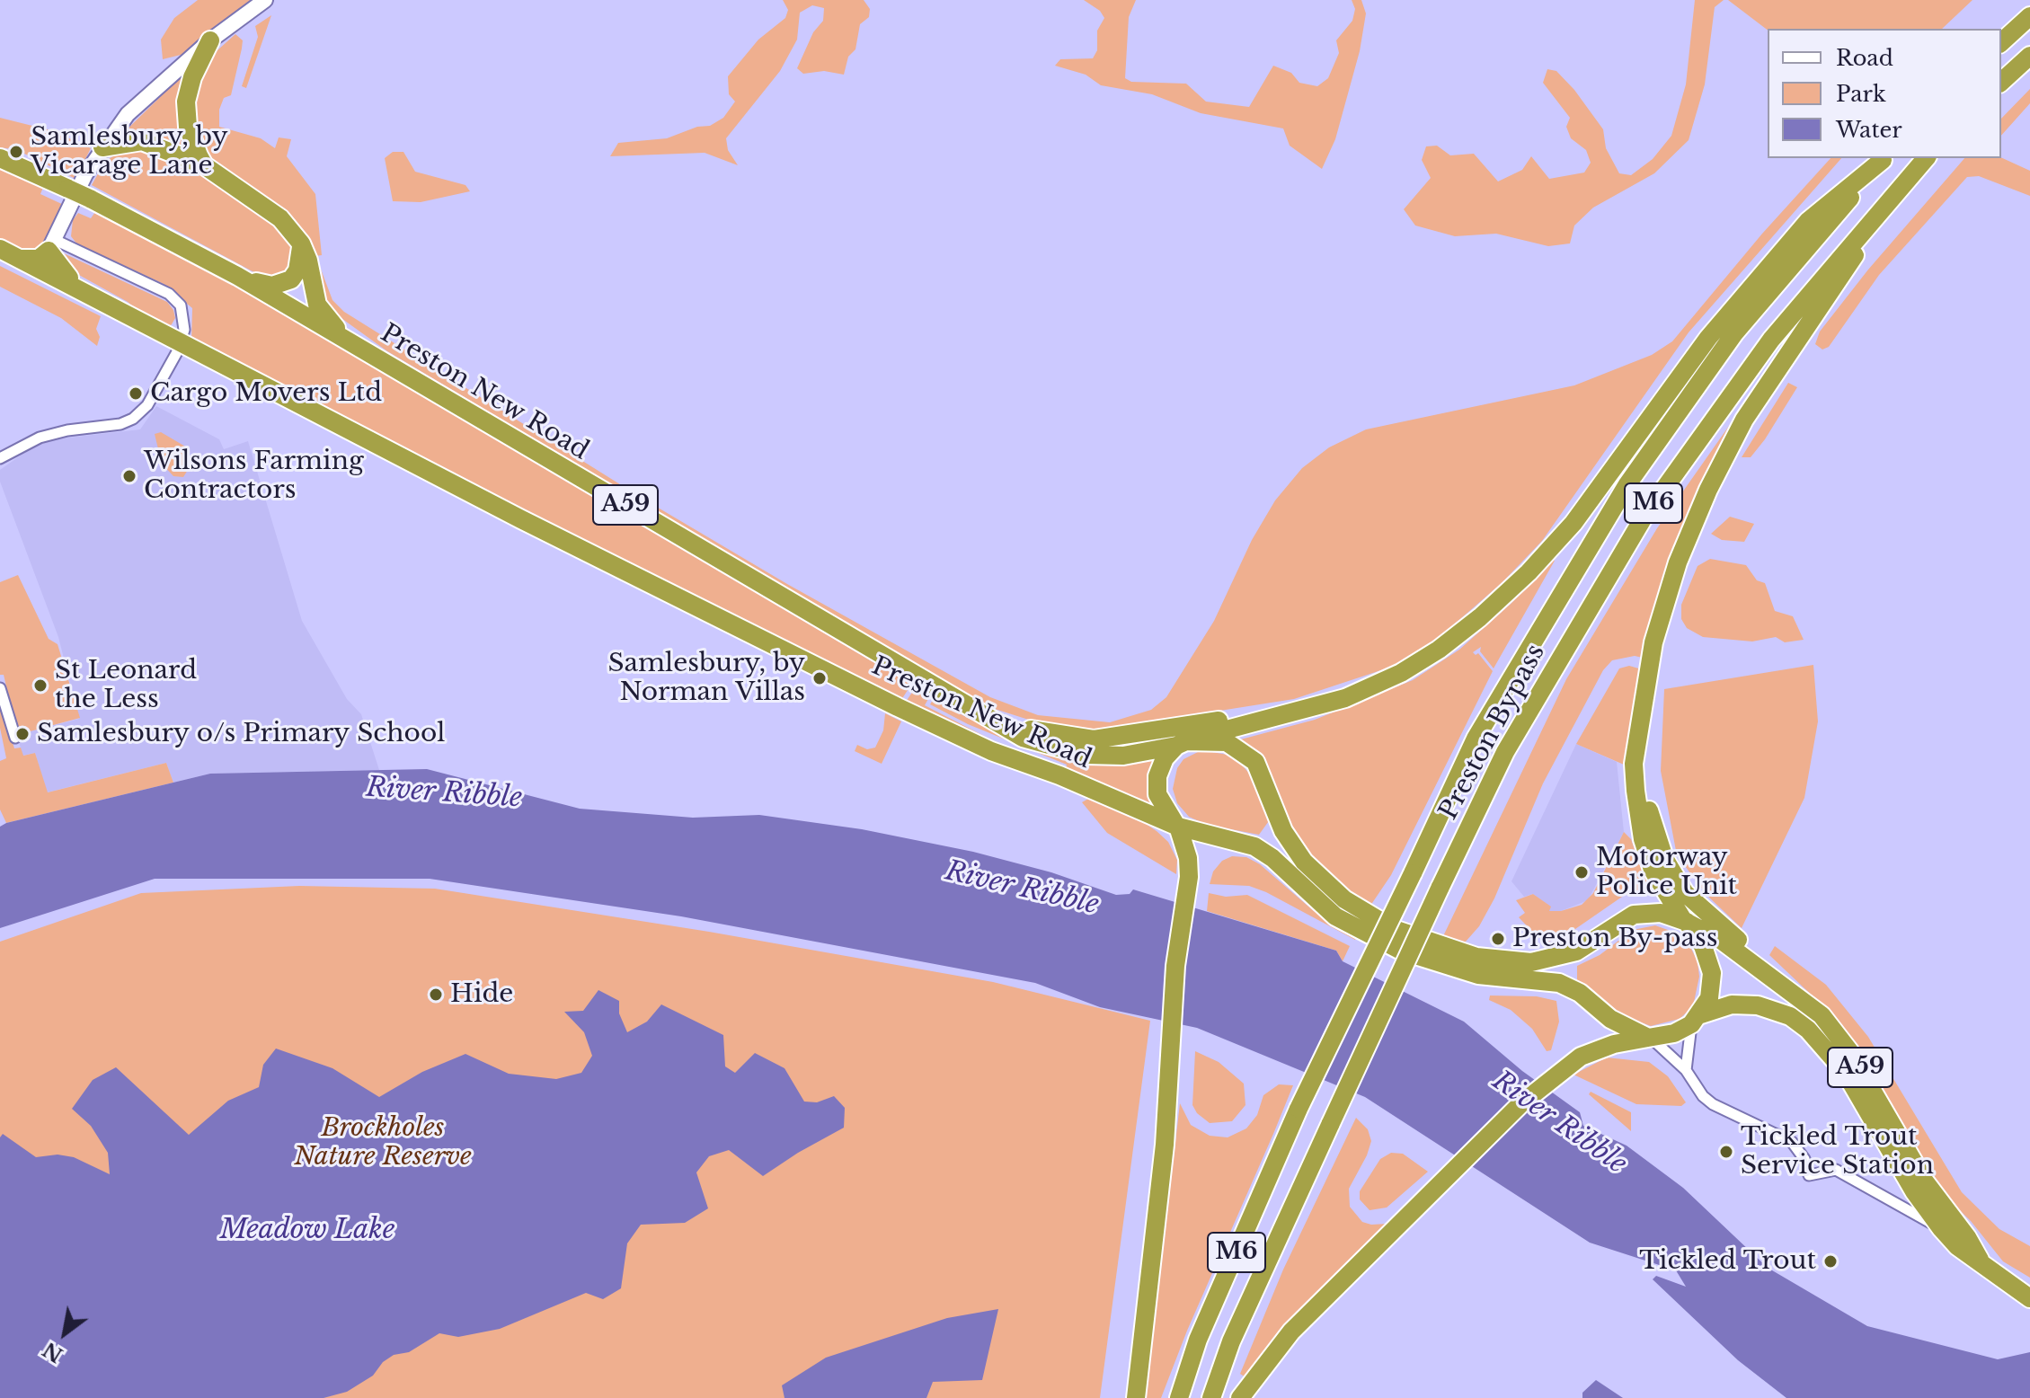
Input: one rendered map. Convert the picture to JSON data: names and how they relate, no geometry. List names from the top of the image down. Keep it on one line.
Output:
{"streets":{"highway":["Preston New Road","M6","A59","Preston Bypass"]},"water":["River Ribble","Meadow Lake"],"parks":["Brockholes Nature Reserve"],"places":["Samlesbury, by Vicarage Lane","Cargo Movers Ltd","Wilsons Farming Contractors","Samlesbury, by Norman Villas","St Leonard the Less","Samlesbury o/s Primary School","Motorway Police Unit","Preston By-pass","Hide","Tickled Trout Service Station","Tickled Trout"],"legend":["Road","Park","Water"],"north":"bottom left"}
